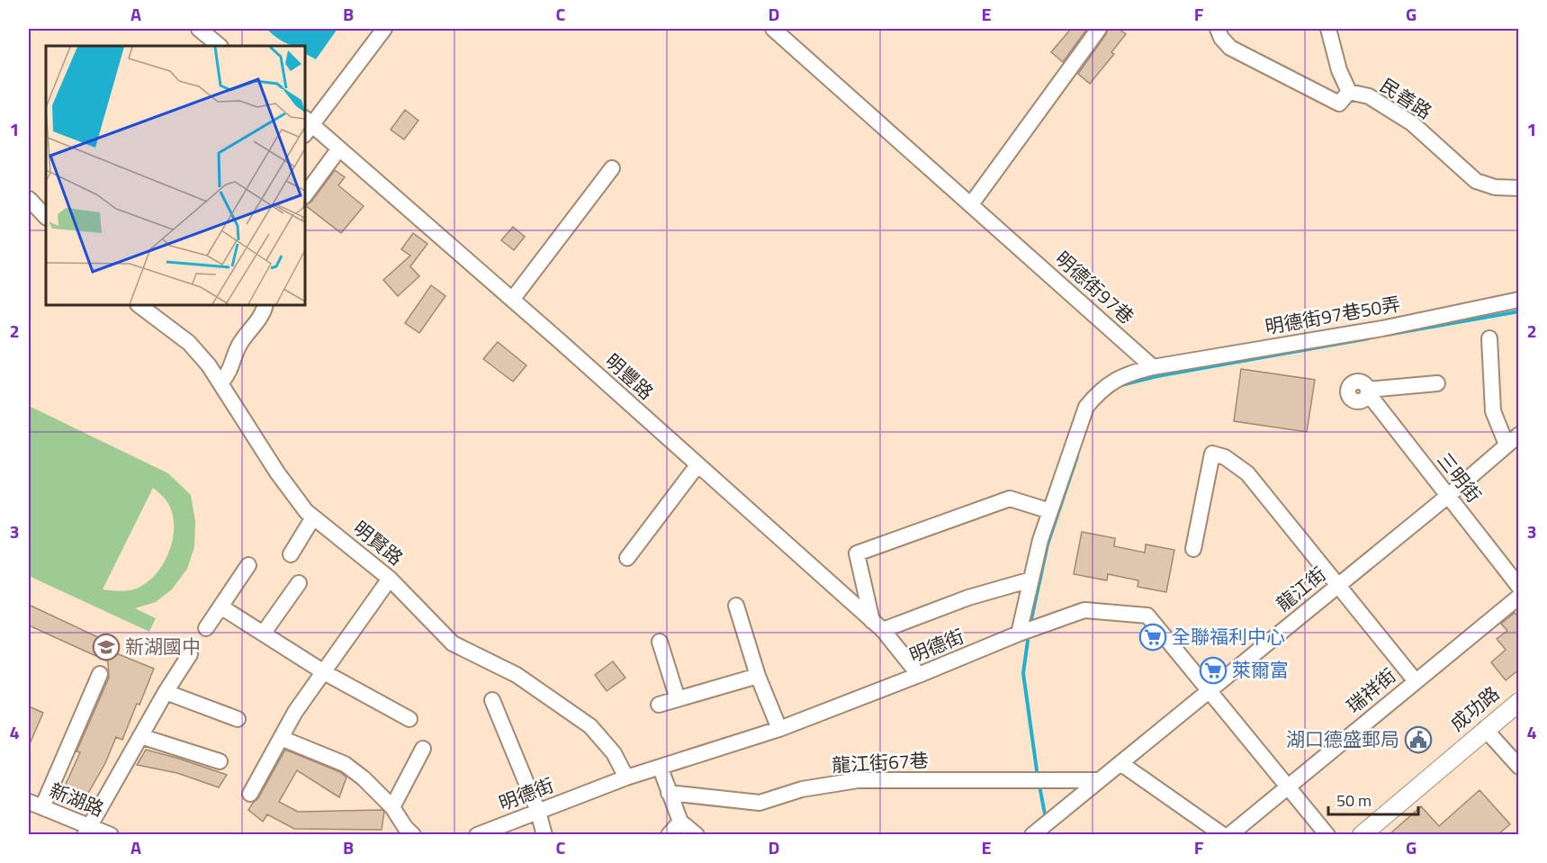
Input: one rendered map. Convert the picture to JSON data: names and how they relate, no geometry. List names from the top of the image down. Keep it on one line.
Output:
{"streets":{"main road":["成功路"],"street":["民善路","明德街97巷","明德街97巷50弄","明豐路","三明街","明賢路","龍江街","明德街","瑞祥街","龍江街67巷","新湖路"]},"crossings":[["明德街97巷","明德街97巷50弄"],["明豐路","明德街"],["三明街","龍江街"],["明賢路","明德街"],["龍江街","明德街"],["龍江街","龍江街67巷"],["明德街","瑞祥街"]],"places":{"supermarket":["全聯福利中心","萊爾富"],"school or university":["新湖國中"],"public building":["湖口德盛郵局"]},"scale_bar":"50 m","grid":{"columns":["A","B","C","D","E","F","G"],"rows":["1","2","3","4"]}}
